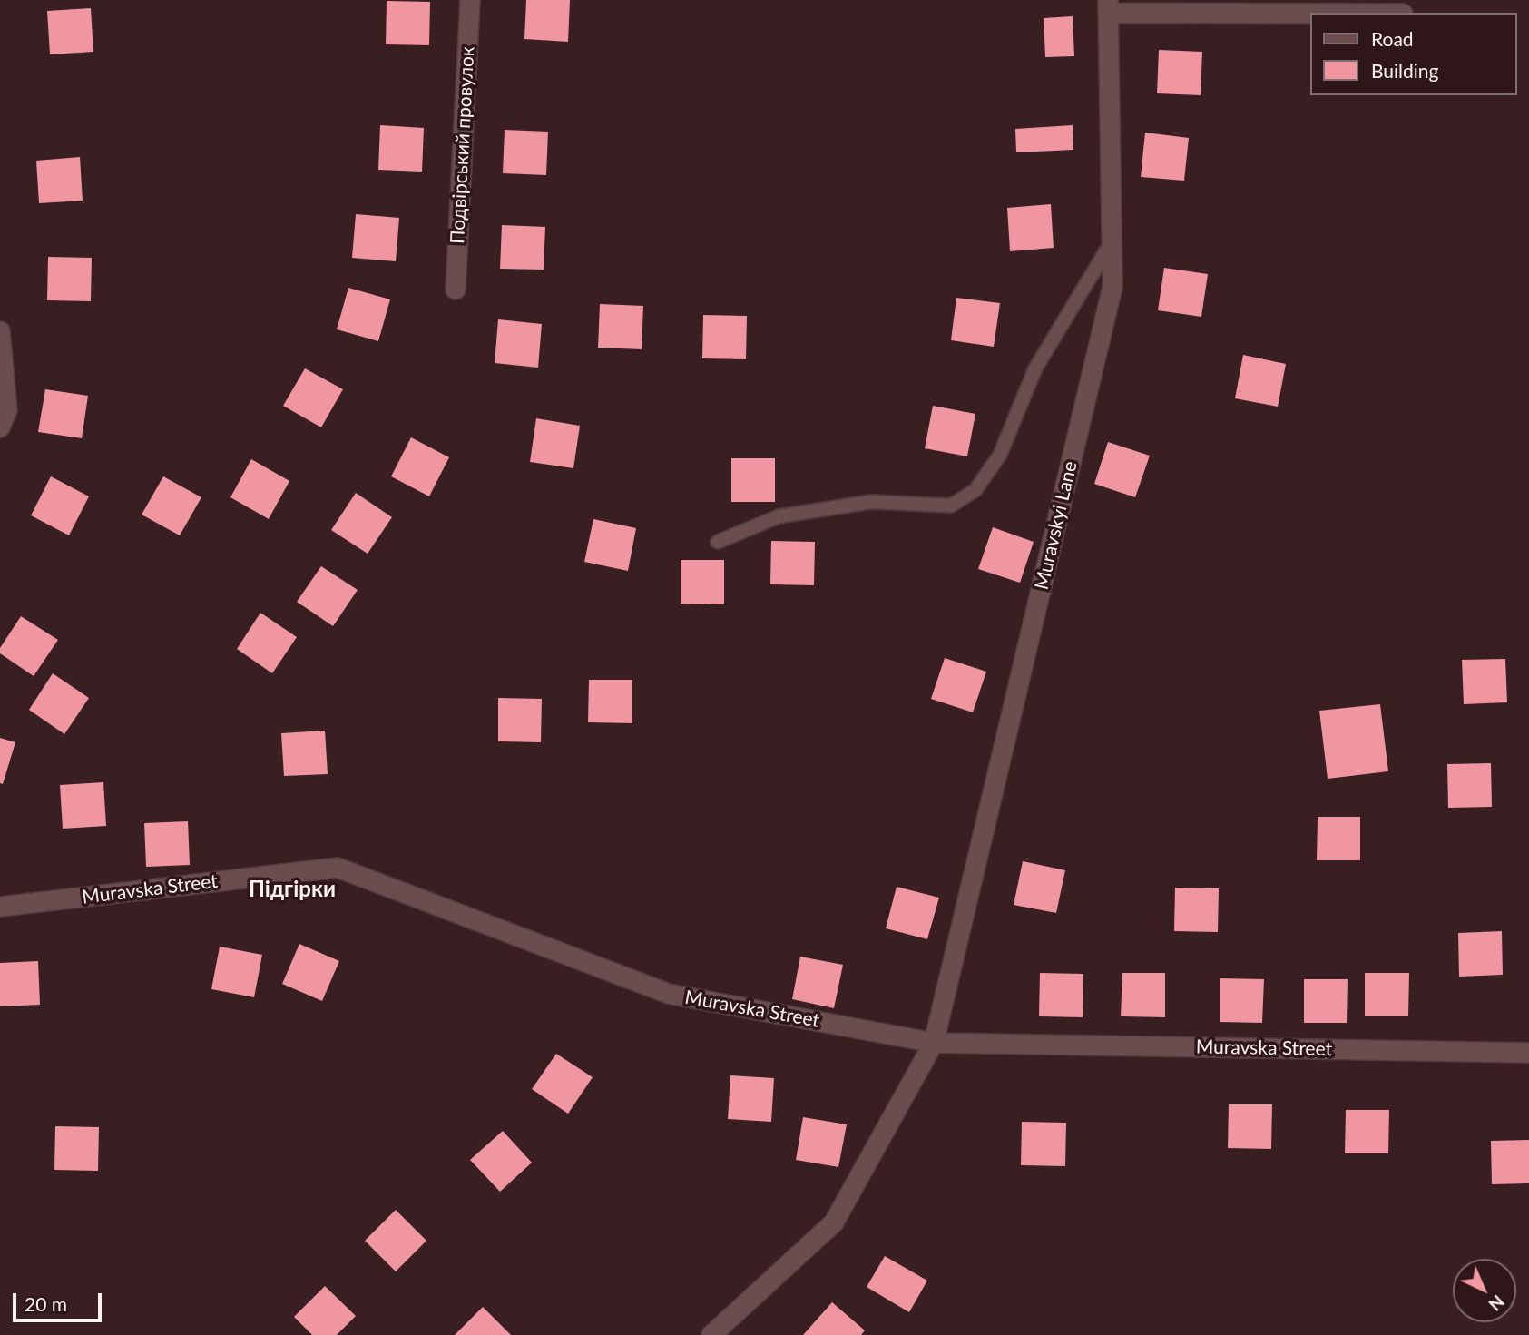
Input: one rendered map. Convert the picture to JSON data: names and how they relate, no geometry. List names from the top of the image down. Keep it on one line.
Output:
{"streets":{"street":["Подвірський провулок","Muravskyi Lane","Muravska Street"]},"crossings":[["Muravskyi Lane","Muravska Street"]],"districts":["Підгірки"],"legend":["Road","Building"],"scale_bar":"20 m","north":"bottom right"}
